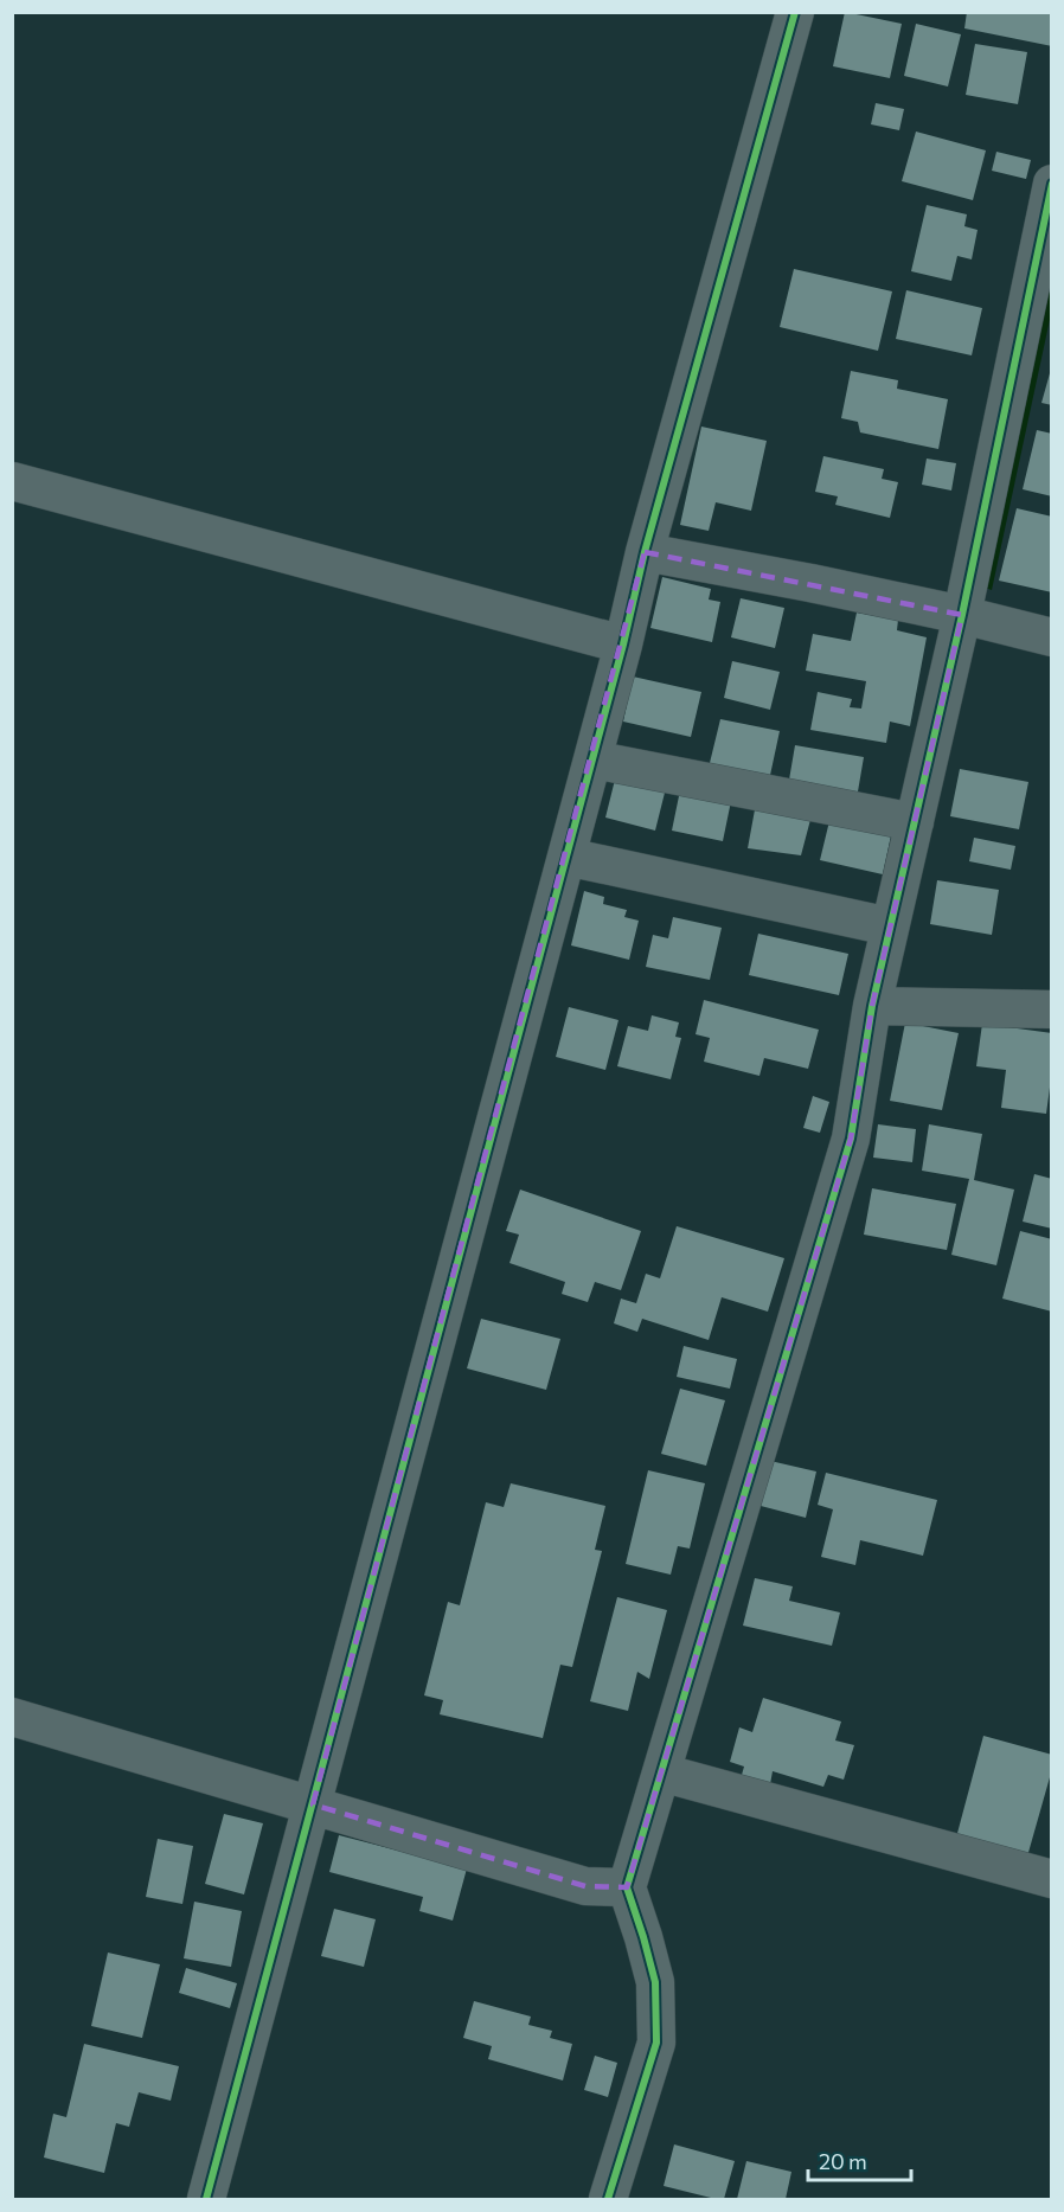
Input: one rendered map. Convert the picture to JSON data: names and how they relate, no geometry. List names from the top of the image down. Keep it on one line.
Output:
{"scale_bar":"20 m"}
